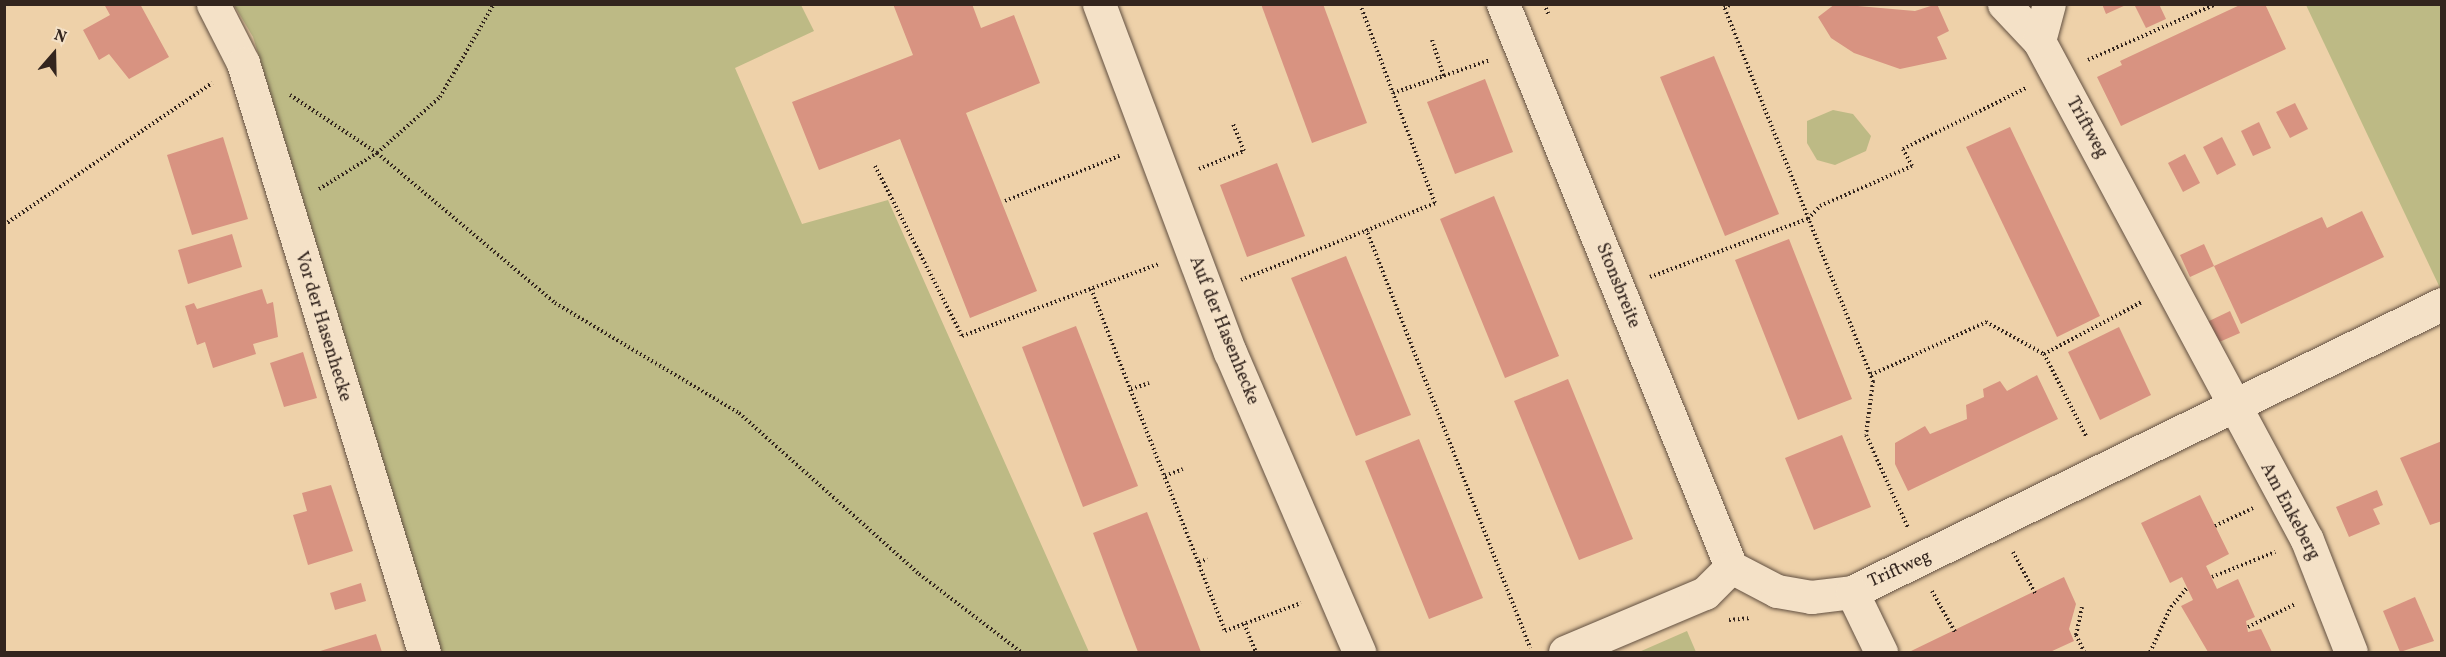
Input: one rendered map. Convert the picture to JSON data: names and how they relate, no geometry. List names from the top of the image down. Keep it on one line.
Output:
{"streets":{"street":["Triftweg","Stonsbreite","Vor der Hasenhecke","Auf der Hasenhecke","Am Enkeberg"]},"crossings":[["Triftweg","Stonsbreite"],["Triftweg","Am Enkeberg"]],"north":"top"}
